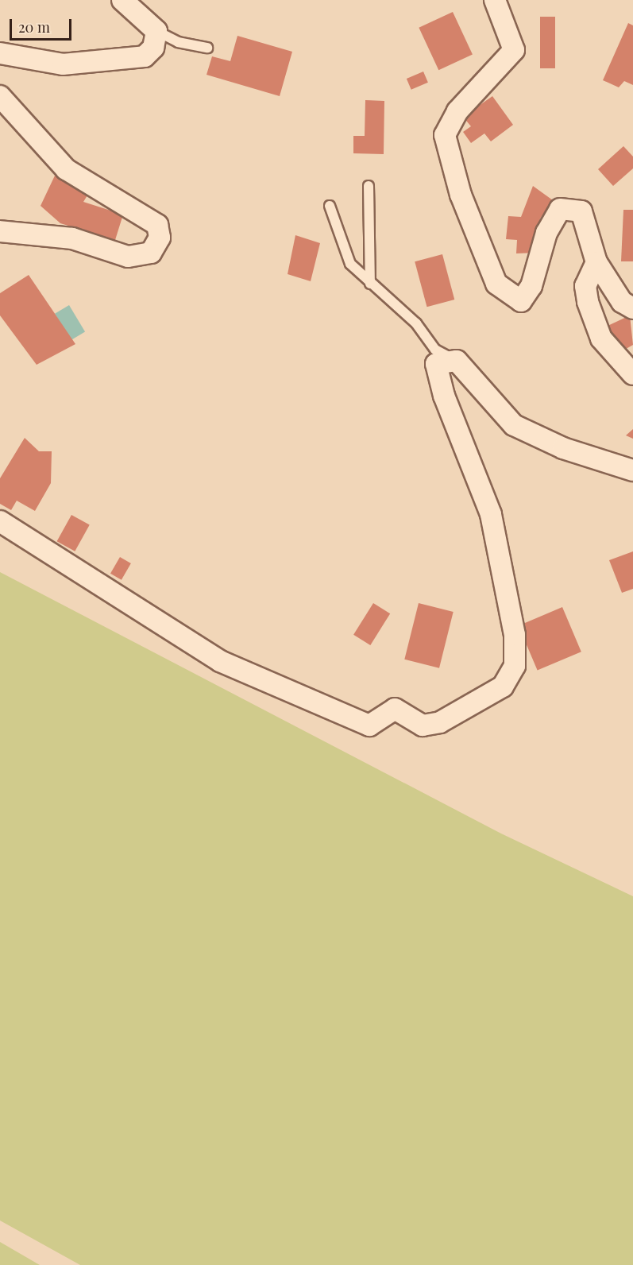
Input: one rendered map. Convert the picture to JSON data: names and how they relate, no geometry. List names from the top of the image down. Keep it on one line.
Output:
{"scale_bar":"20 m"}
